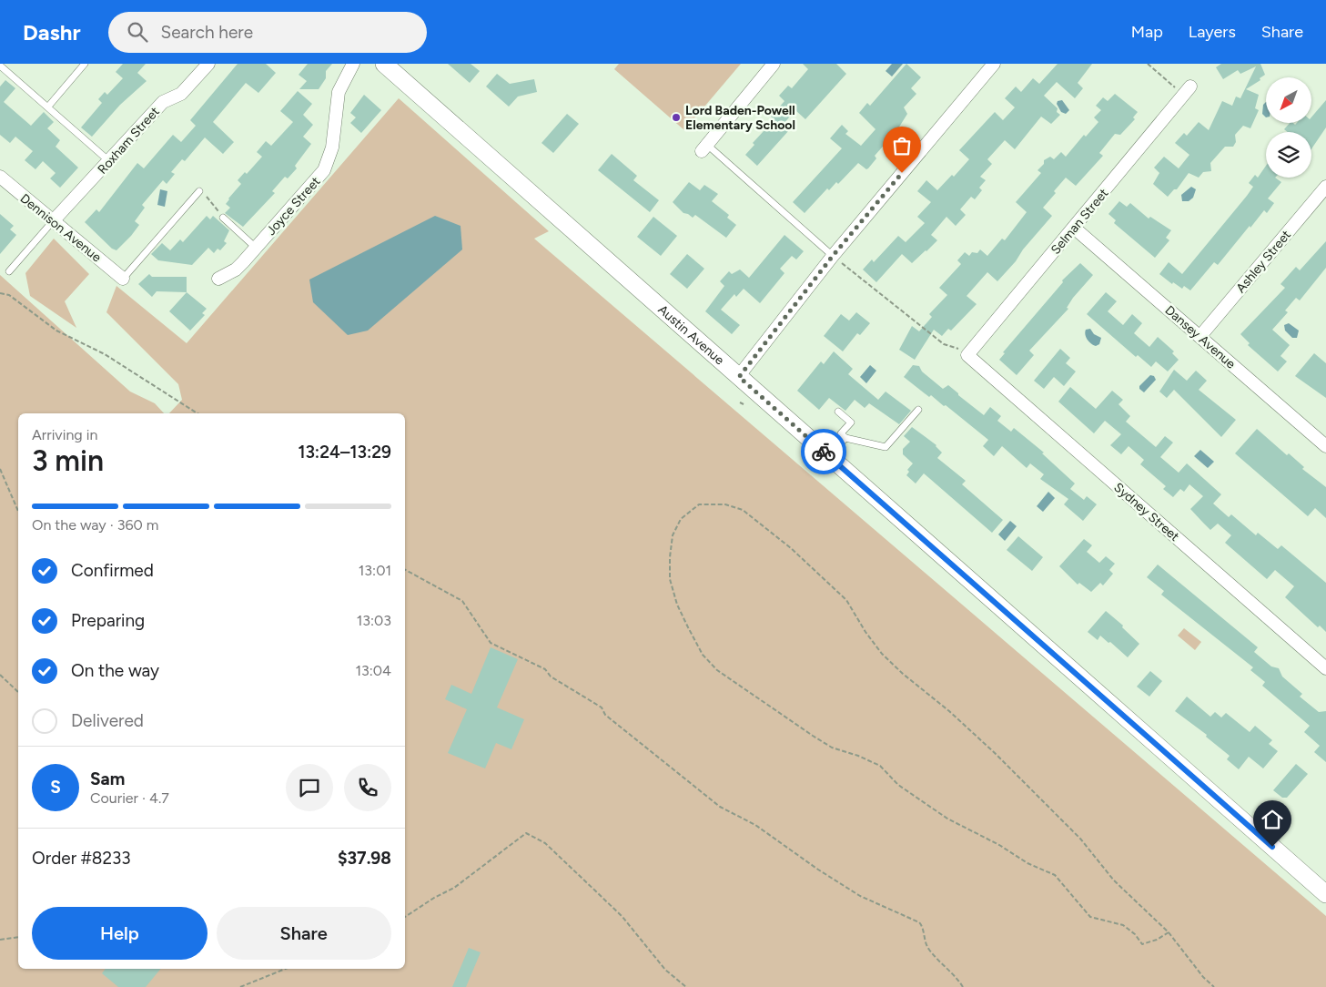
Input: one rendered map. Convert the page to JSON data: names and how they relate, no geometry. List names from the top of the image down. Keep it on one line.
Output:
{"streets":{"main road":["Austin Avenue"],"street":["Roxham Street","Joyce Street","Selman Street","Dennison Avenue","Ashley Street","Dansey Avenue","Sydney Street"]},"crossings":[["Roxham Street","Dennison Avenue"],["Selman Street","Dansey Avenue"],["Selman Street","Sydney Street"],["Ashley Street","Dansey Avenue"]],"places":["Lord Baden-Powell Elementary School"],"north":"bottom left","page":{"header":"Dashr","search":"Search here","nav":["Map","Layers","Share"],"heading":["3 min","Arriving in","13:24–13:29"],"panel":["Sam","Courier · 4.7","Order #8233","$37.98"],"bar":"On the way · 360 m","list":[["Confirmed","13:01"],["Preparing","13:03"],["On the way","13:04"],"Delivered"],"round":"S","buttons":["Help","Share"]}}
